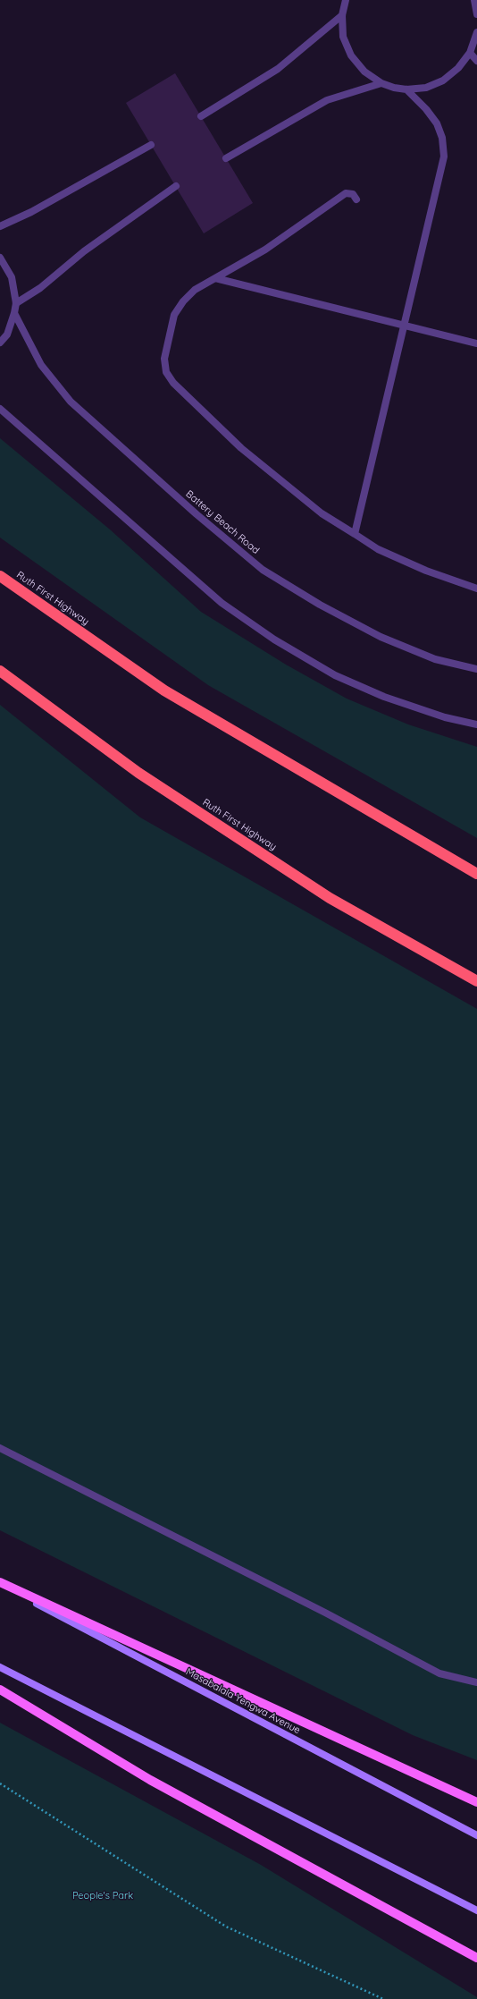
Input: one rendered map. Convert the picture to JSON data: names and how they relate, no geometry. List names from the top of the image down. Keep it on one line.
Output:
{"streets":{"highway":["Ruth First Highway"],"main road":["Masabalala Yengwa Avenue"],"street":["Battery Beach Road"]},"parks":["People's Park"]}
